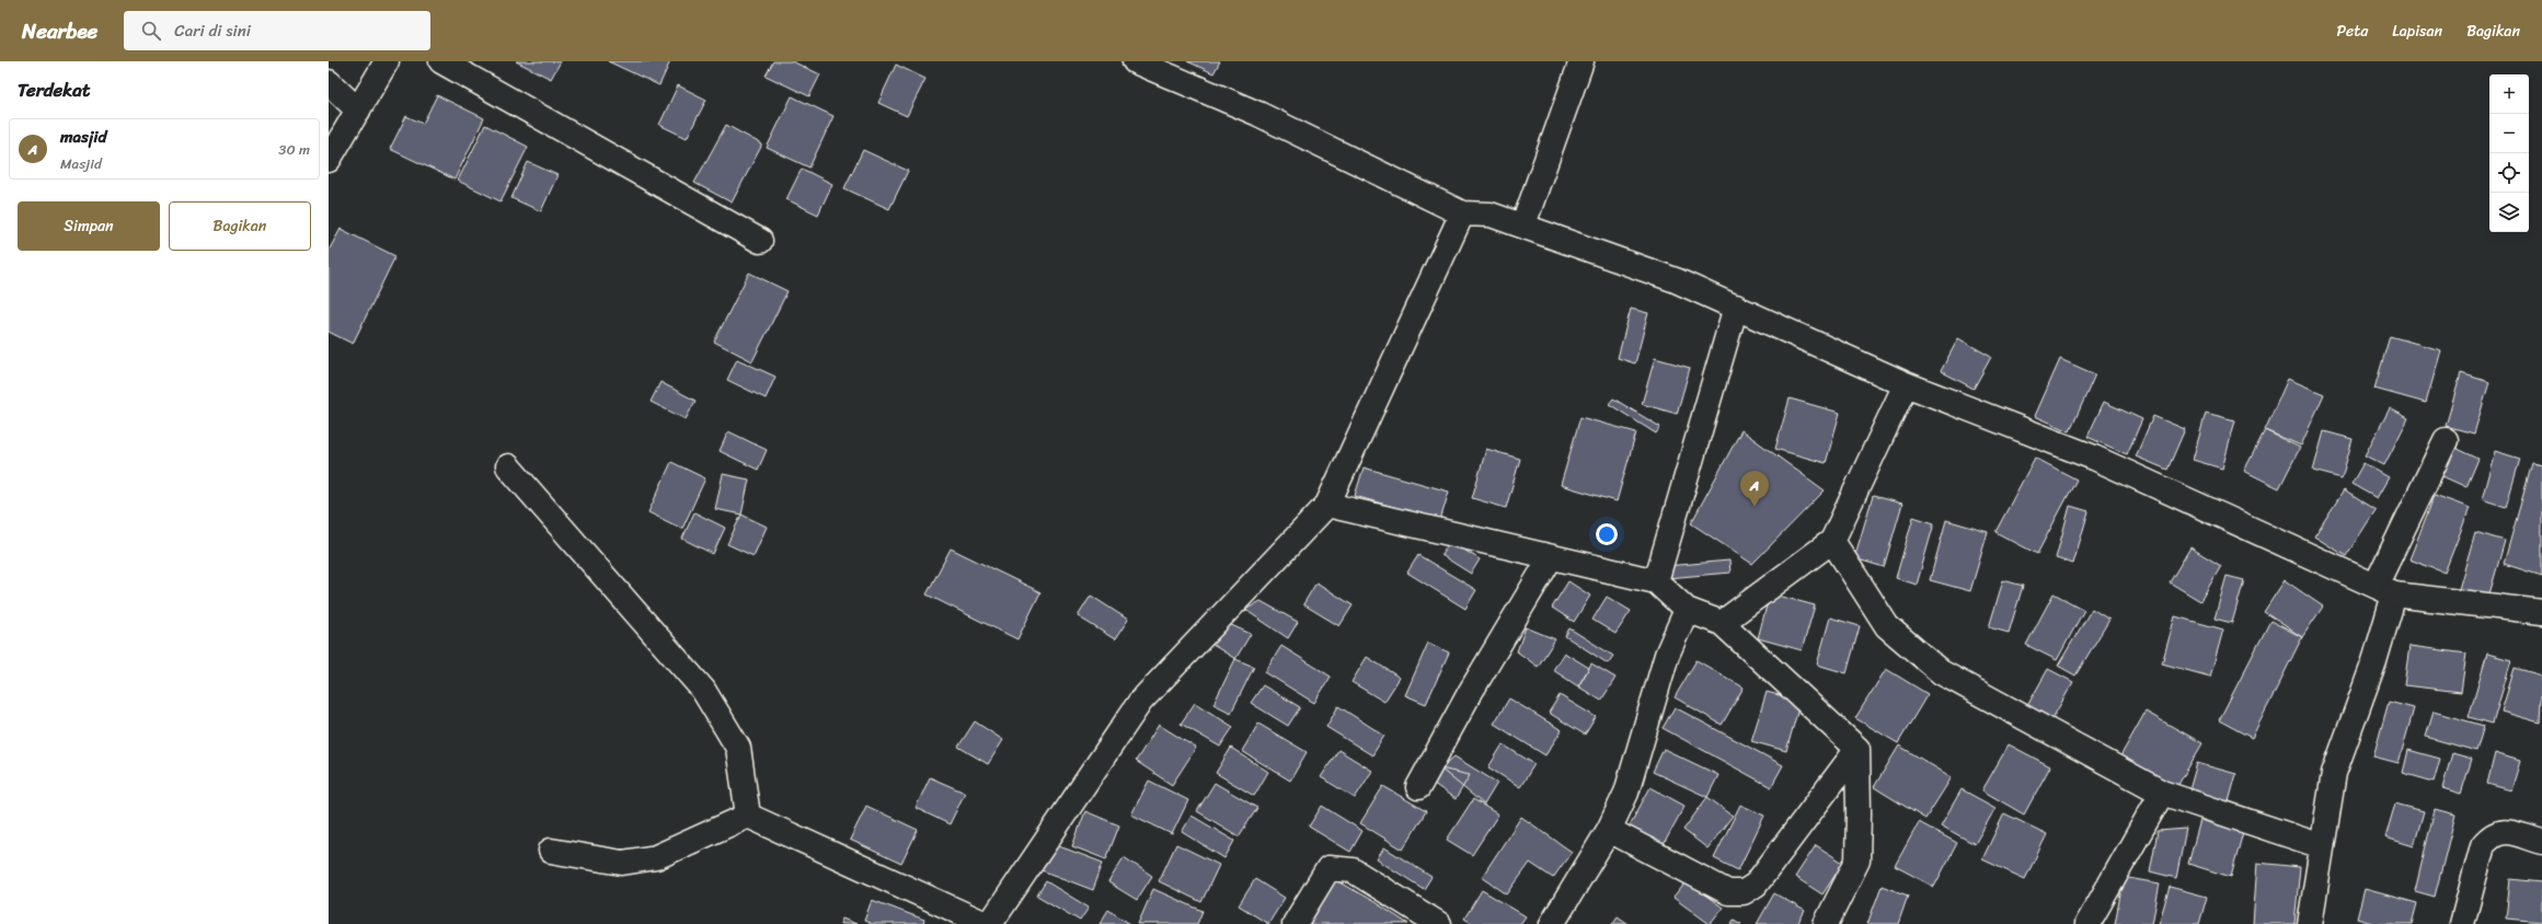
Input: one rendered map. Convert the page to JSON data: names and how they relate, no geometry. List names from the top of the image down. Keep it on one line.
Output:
{"page":{"header":"Nearbee","search":"Cari di sini","nav":["Peta","Lapisan","Bagikan"],"heading":"Terdekat","map_buttons":["+","−"],"list":[{"mark":"A","name":"masjid","note":"Masjid","value":"30 m"}],"buttons":["Simpan","Bagikan"],"pins":"A"}}
